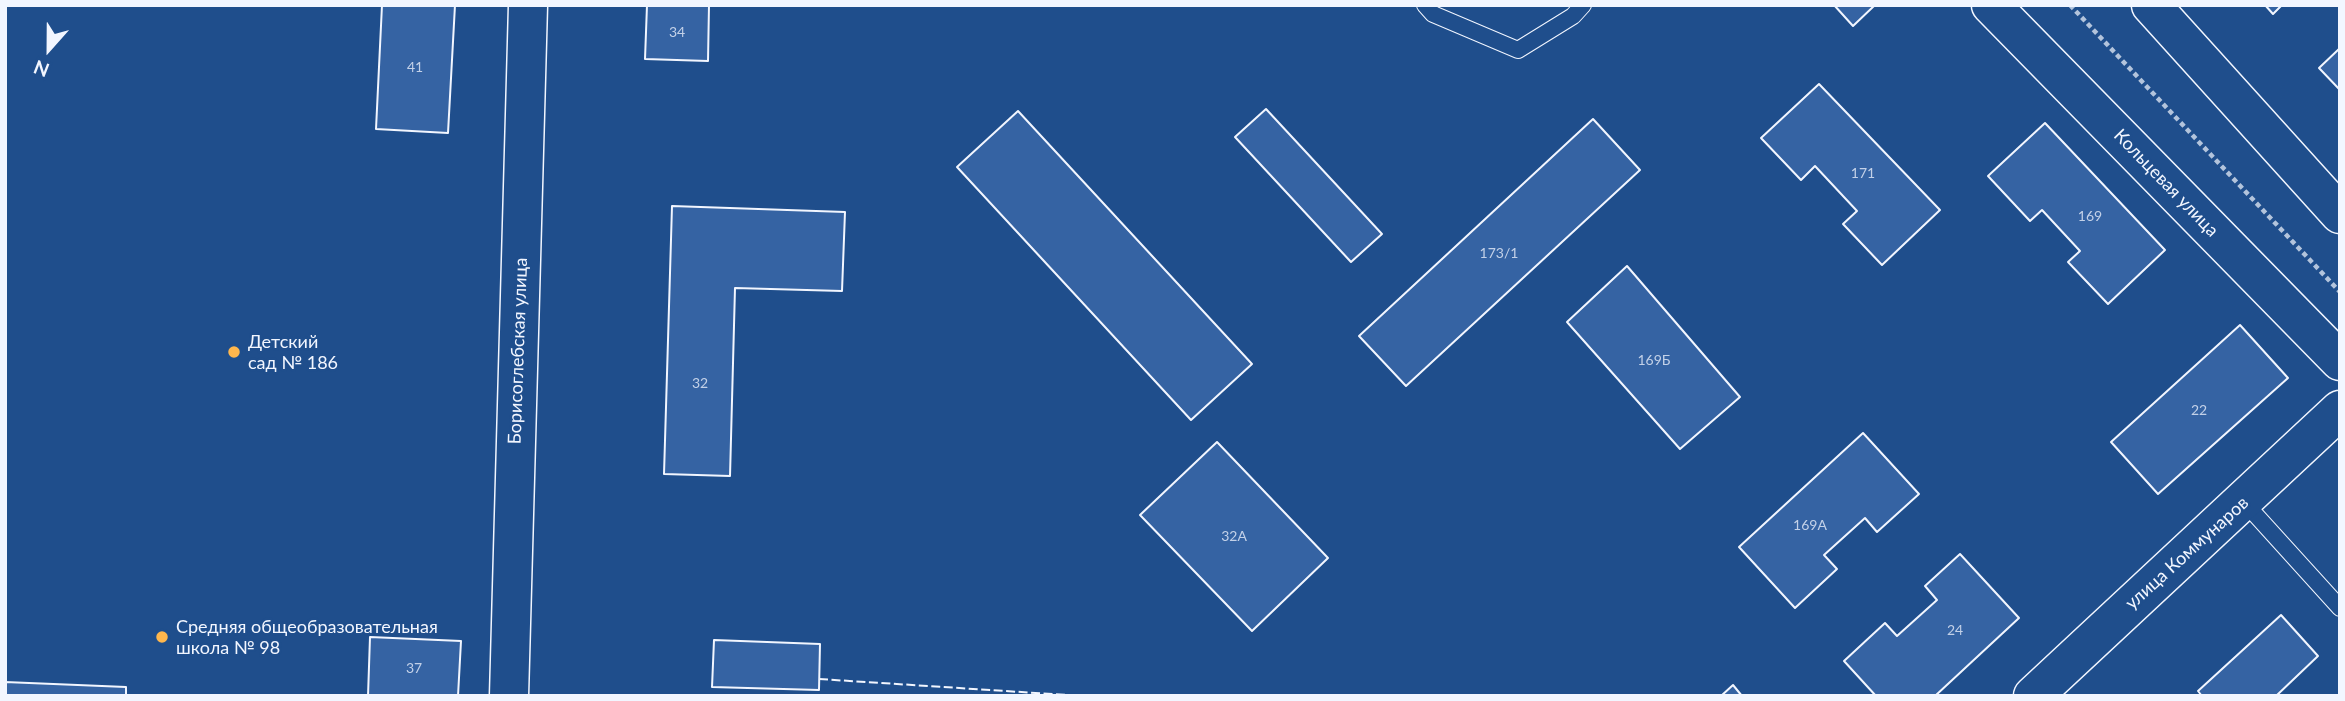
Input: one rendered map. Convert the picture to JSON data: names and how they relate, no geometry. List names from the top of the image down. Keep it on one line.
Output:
{"streets":{"street":["Кольцевая улица","Борисоглебская улица","улица Коммунаров"]},"places":["Детский сад № 186","Средняя общеобразовательная школа № 98"],"house_numbers":["34","41","171","169","173/1","169Б","32","22","169А","32А","24","37"],"north":"bottom"}
